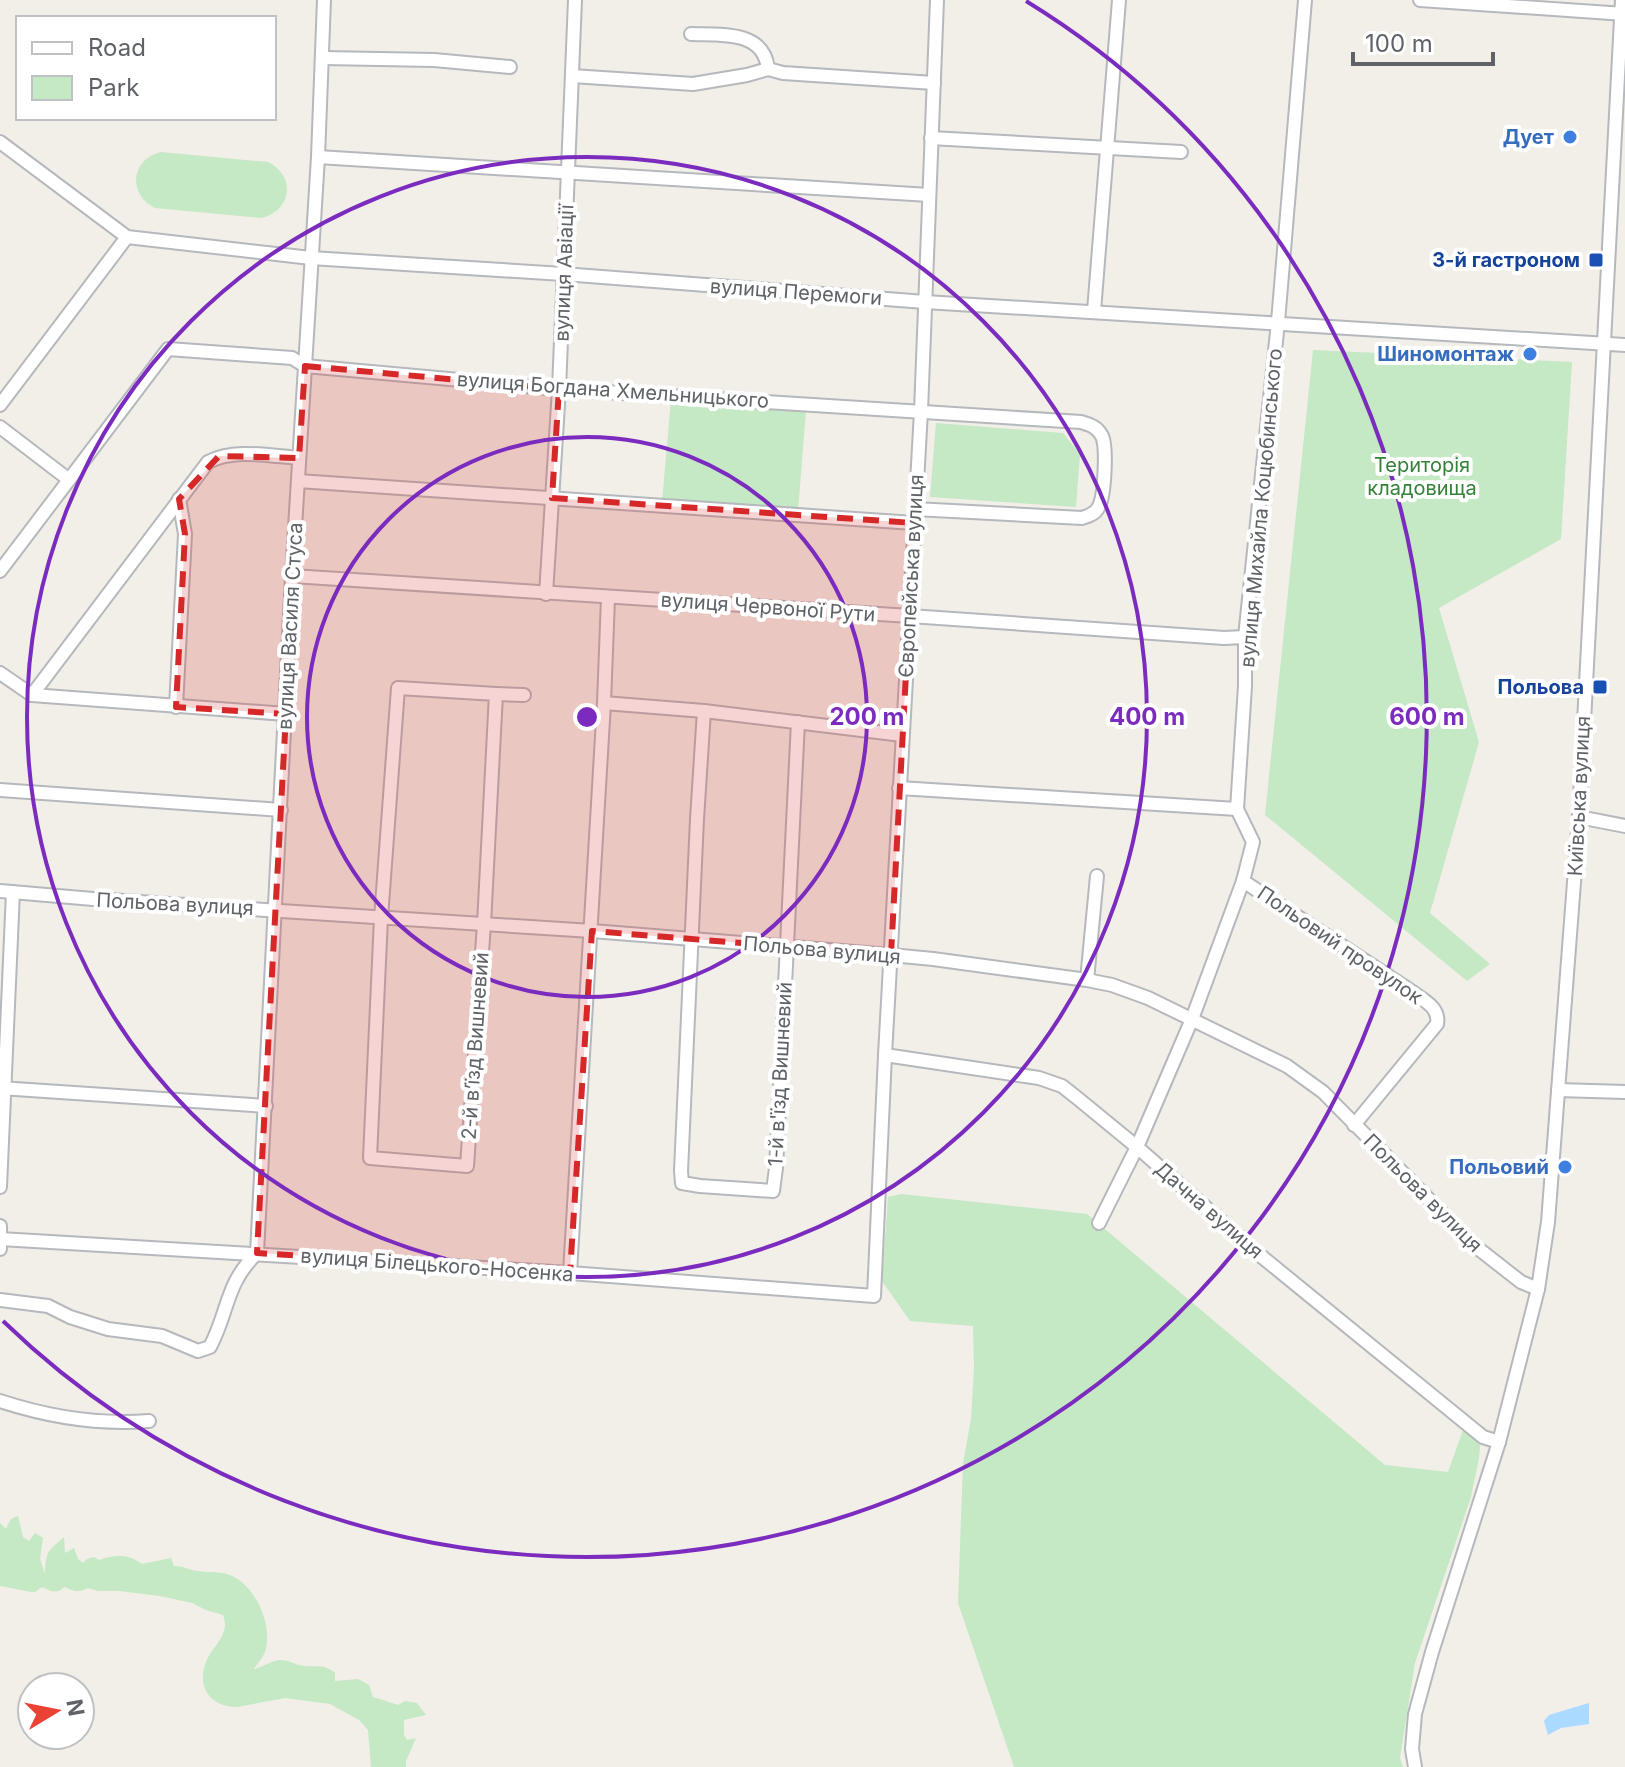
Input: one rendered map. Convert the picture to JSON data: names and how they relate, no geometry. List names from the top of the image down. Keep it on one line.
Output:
{"streets":{"street":["вулиця Авіації","вулиця Перемоги","вулиця Богдана Хмельницького","вулиця Михайла Коцюбинського","Європейська вулиця","вулиця Червоної Рути","вулиця Василя Стуса","Київська вулиця","Польова вулиця","Польовий провулок","2-й вʼїзд Вишневий","1-й в'їзд Вишневий","Дачна вулиця","вулиця Білецького-Носенка"]},"crossings":[["вулиця Авіації","вулиця Перемоги"],["вулиця Авіації","вулиця Богдана Хмельницького"],["вулиця Авіації","вулиця Червоної Рути"],["вулиця Перемоги","вулиця Михайла Коцюбинського"],["вулиця Перемоги","Європейська вулиця"],["вулиця Перемоги","вулиця Василя Стуса"],["вулиця Перемоги","Київська вулиця"],["вулиця Богдана Хмельницького","Європейська вулиця"],["вулиця Богдана Хмельницького","вулиця Василя Стуса"],["вулиця Михайла Коцюбинського","вулиця Червоної Рути"],["вулиця Михайла Коцюбинського","Польова вулиця"],["вулиця Михайла Коцюбинського","Польовий провулок"],["вулиця Михайла Коцюбинського","Дачна вулиця"],["Європейська вулиця","вулиця Червоної Рути"],["Європейська вулиця","Польова вулиця"],["Європейська вулиця","Дачна вулиця"],["Європейська вулиця","вулиця Білецького-Носенка"],["вулиця Червоної Рути","вулиця Василя Стуса"],["вулиця Василя Стуса","Польова вулиця"],["вулиця Василя Стуса","вулиця Білецького-Носенка"],["Київська вулиця","Польова вулиця"],["Київська вулиця","Дачна вулиця"],["Польова вулиця","Польовий провулок"],["Польова вулиця","2-й вʼїзд Вишневий"],["Польова вулиця","1-й в'їзд Вишневий"]],"parks":["Територія кладовища"],"places":{"other":["Дует","Шиномонтаж","Польовий"],"transit":["3-й гастроном","Польова"]},"legend":["Road","Park"],"scale_bar":"100 m","north":"right","rings":["200 m","400 m","600 m"]}
